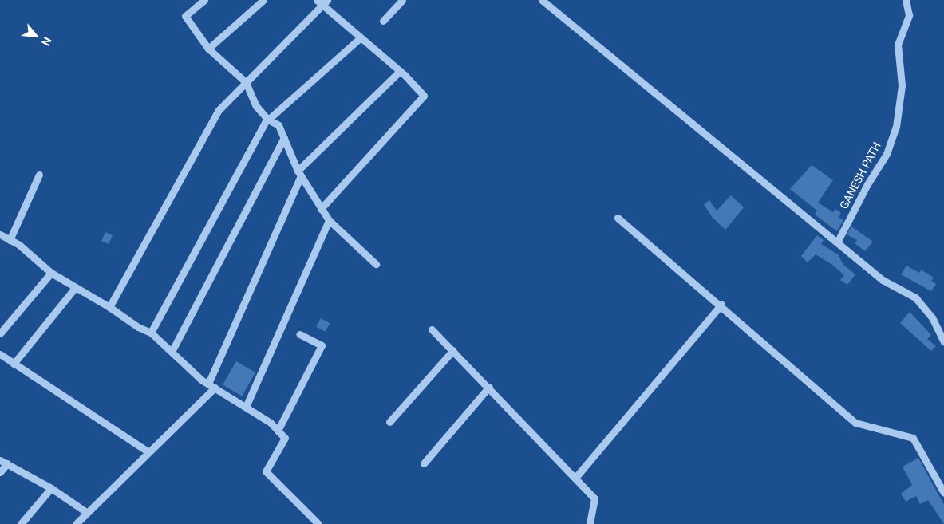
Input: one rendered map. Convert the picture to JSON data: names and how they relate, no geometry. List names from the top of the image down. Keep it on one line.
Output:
{"streets":{"street":["GANESH PATH"]},"north":"bottom right"}
